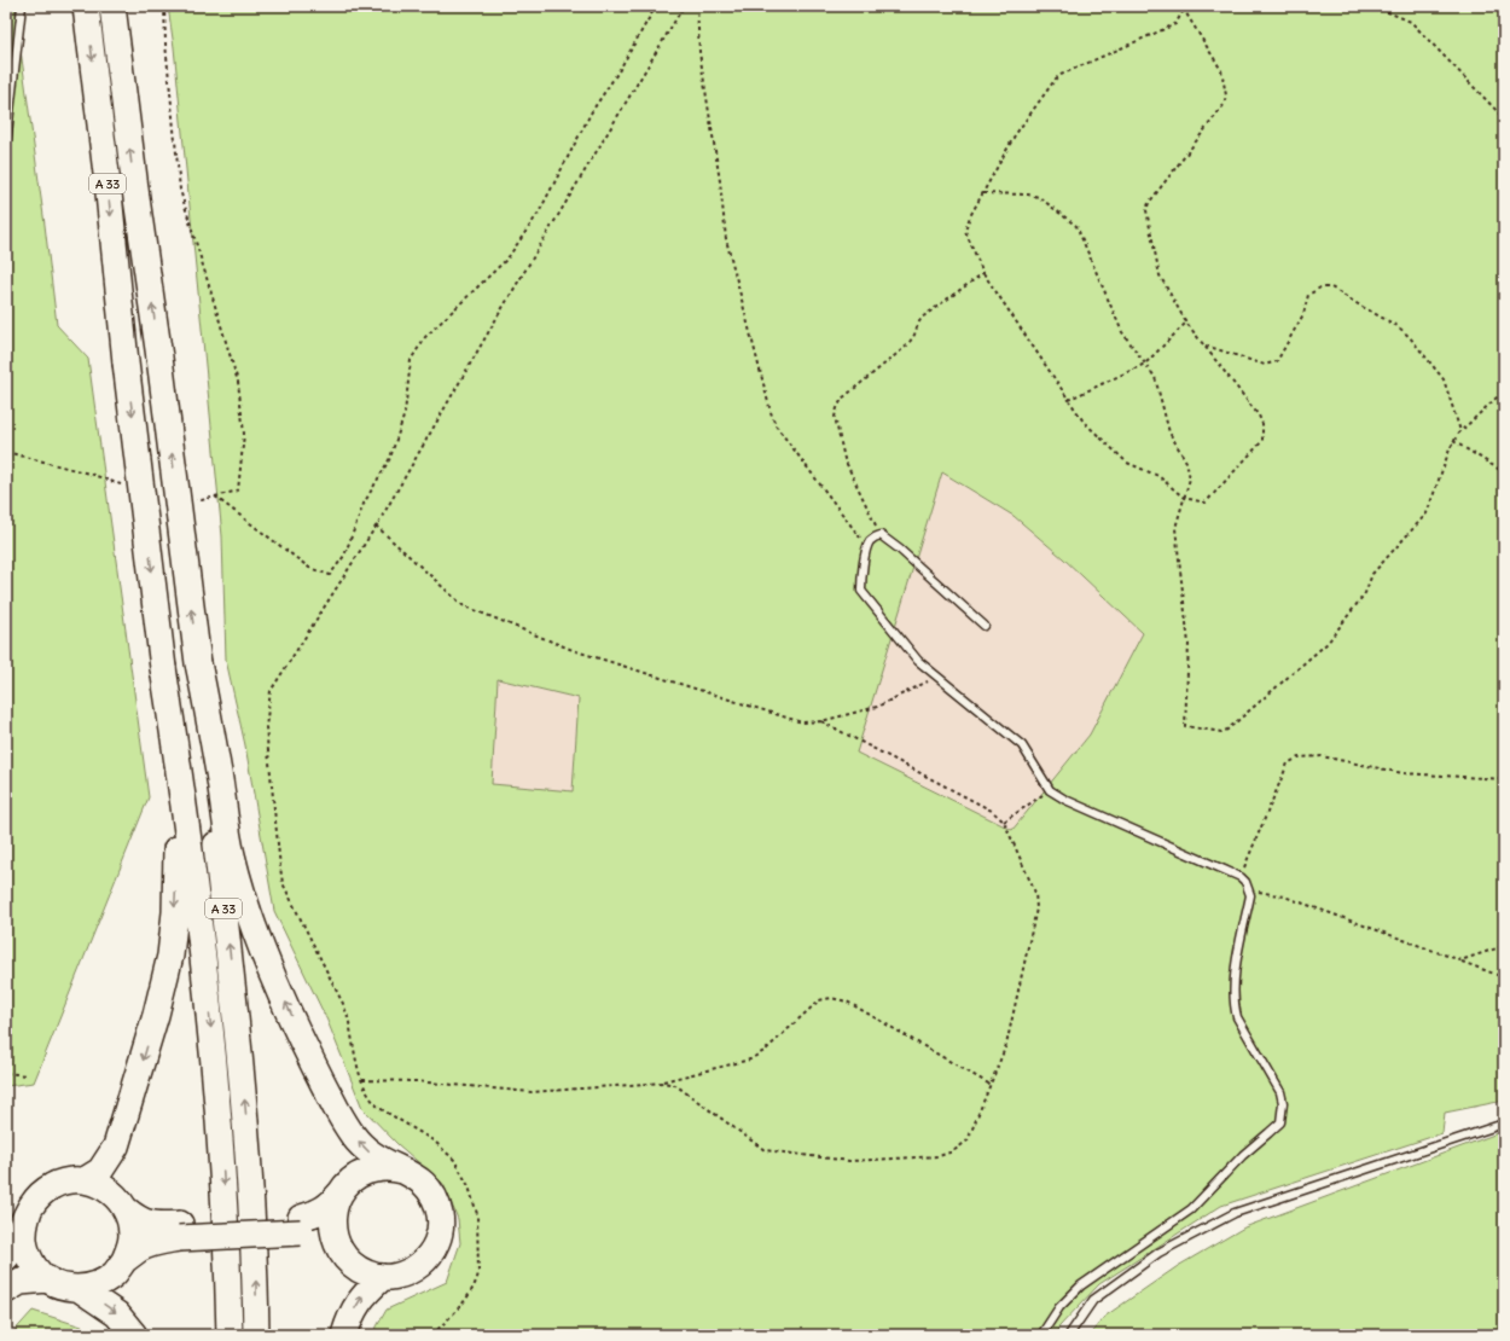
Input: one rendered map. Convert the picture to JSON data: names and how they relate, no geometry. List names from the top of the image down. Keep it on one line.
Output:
{"streets":{"highway":["A 33"]}}
